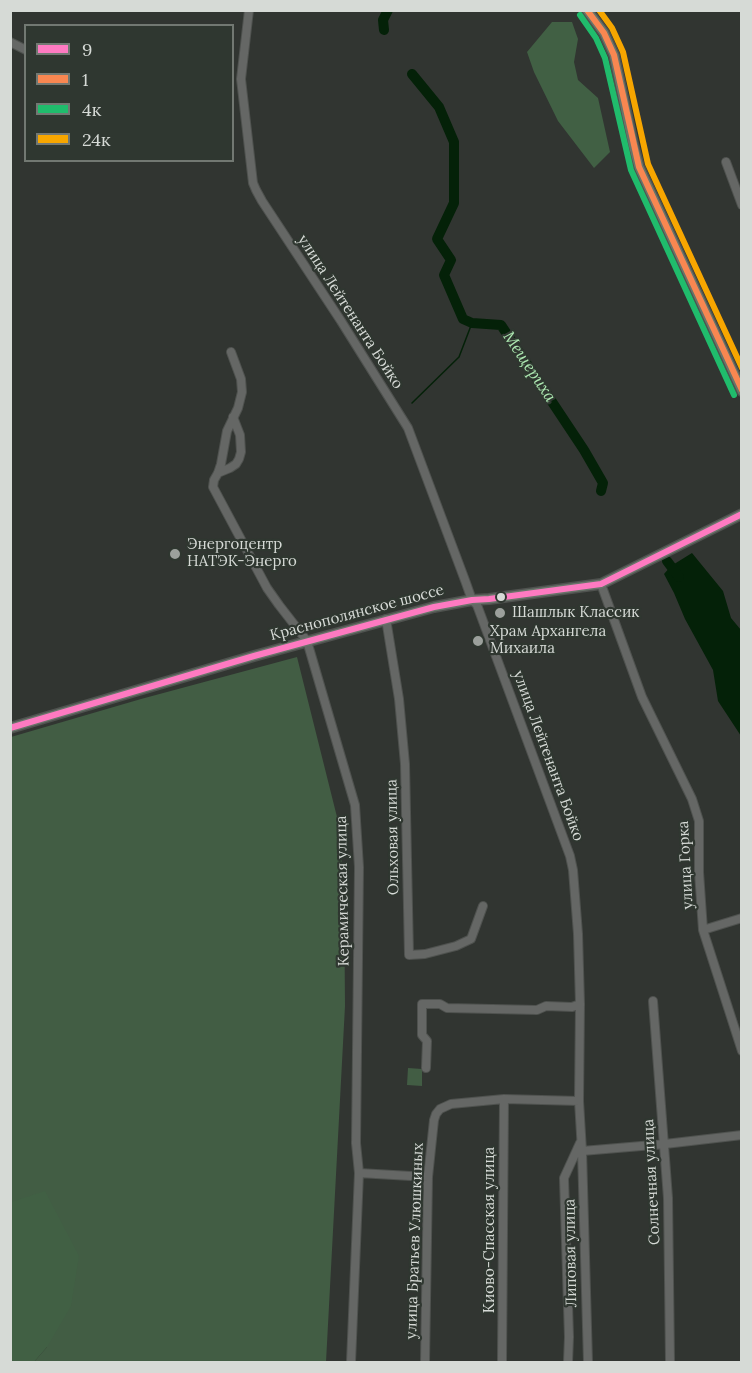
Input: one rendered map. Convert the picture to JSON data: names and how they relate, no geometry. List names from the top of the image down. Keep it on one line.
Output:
{"streets":{"main road":["Краснополянское шоссе"],"street":["улица Лейтенанта Бойко","Ольховая улица","улица Горка","Керамическая улица","Солнечная улица","Киово-Спасская улица","улица Братьев Улюшкиных","Липовая улица"]},"crossings":[["улица Лейтенанта Бойко","Краснополянское шоссе"],["улица Лейтенанта Бойко","Липовая улица"],["Краснополянское шоссе","Ольховая улица"],["Краснополянское шоссе","улица Горка"],["Краснополянское шоссе","Керамическая улица"],["Киово-Спасская улица","улица Братьев Улюшкиных"]],"water":["Мещериха"],"places":["Энергоцентр НАТЭК-Энерго","Шашлык Классик","Храм Архангела Михаила"],"lines":["transit line 1","transit line 24к","transit line 4к","transit line 9"],"legend":["9","1","4к","24к"]}
